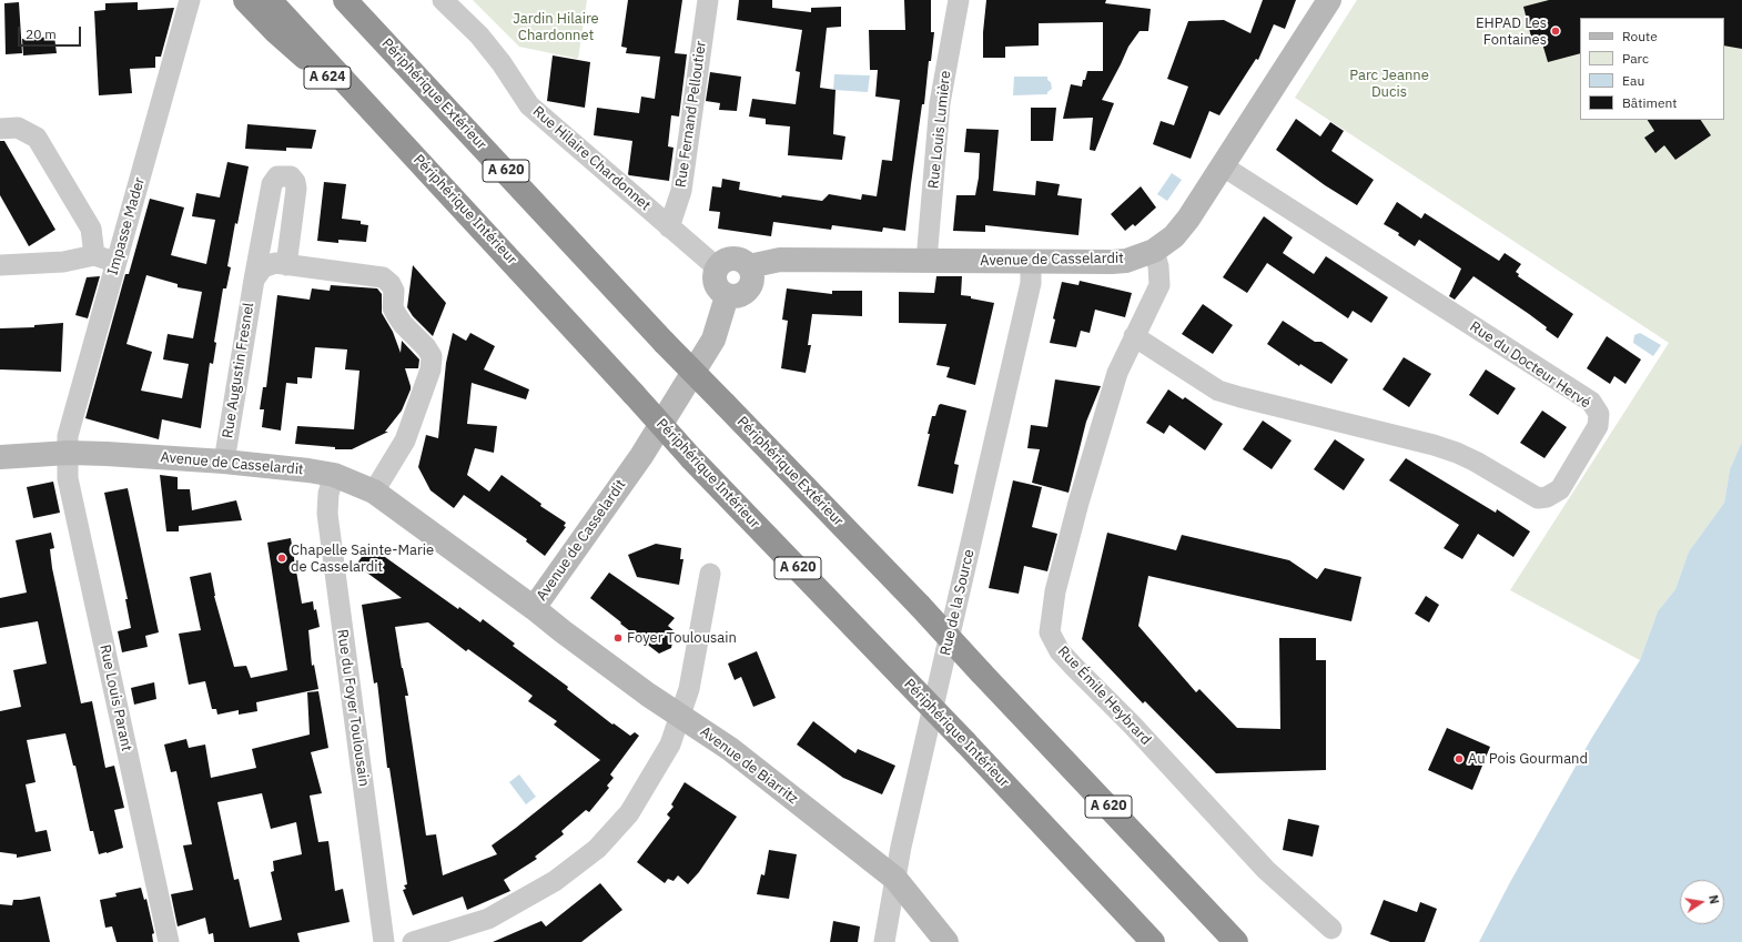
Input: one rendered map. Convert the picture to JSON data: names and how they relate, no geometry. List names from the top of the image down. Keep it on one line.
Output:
{"streets":{"highway":["A 624","Périphérique Extérieur","A 620","Périphérique Intérieur"],"street":["Rue Fernand Pelloutier","Rue Louis Lumière","Rue Hilaire Chardonnet","Impasse Mader","Avenue de Casselardit","Rue du Docteur Hervé","Rue Augustin Fresnel","Rue de la Source","Rue Émile Heybrard","Rue Louis Parant","Rue du Foyer Toulousain","Avenue de Biarritz"]},"crossings":[["A 624","Périphérique Intérieur"],["Rue Fernand Pelloutier","Rue Hilaire Chardonnet"],["Rue Louis Lumière","Avenue de Casselardit"],["Rue Hilaire Chardonnet","Avenue de Casselardit"],["Impasse Mader","Avenue de Casselardit"],["Impasse Mader","Rue Louis Parant"],["Avenue de Casselardit","Rue du Docteur Hervé"],["Avenue de Casselardit","Rue Augustin Fresnel"],["Avenue de Casselardit","Rue de la Source"],["Avenue de Casselardit","Rue Émile Heybrard"],["Avenue de Casselardit","Rue Louis Parant"],["Avenue de Casselardit","Rue du Foyer Toulousain"],["Avenue de Casselardit","Avenue de Biarritz"],["Rue du Docteur Hervé","Rue Émile Heybrard"],["Rue de la Source","Avenue de Biarritz"]],"parks":["Jardin Hilaire Chardonnet","Parc Jeanne Ducis"],"places":["EHPAD Les Fontaines","Chapelle Sainte-Marie de Casselardit","Foyer Toulousain","Au Pois Gourmand"],"legend":["Route","Parc","Eau","Bâtiment"],"scale_bar":"20 m","north":"right"}
